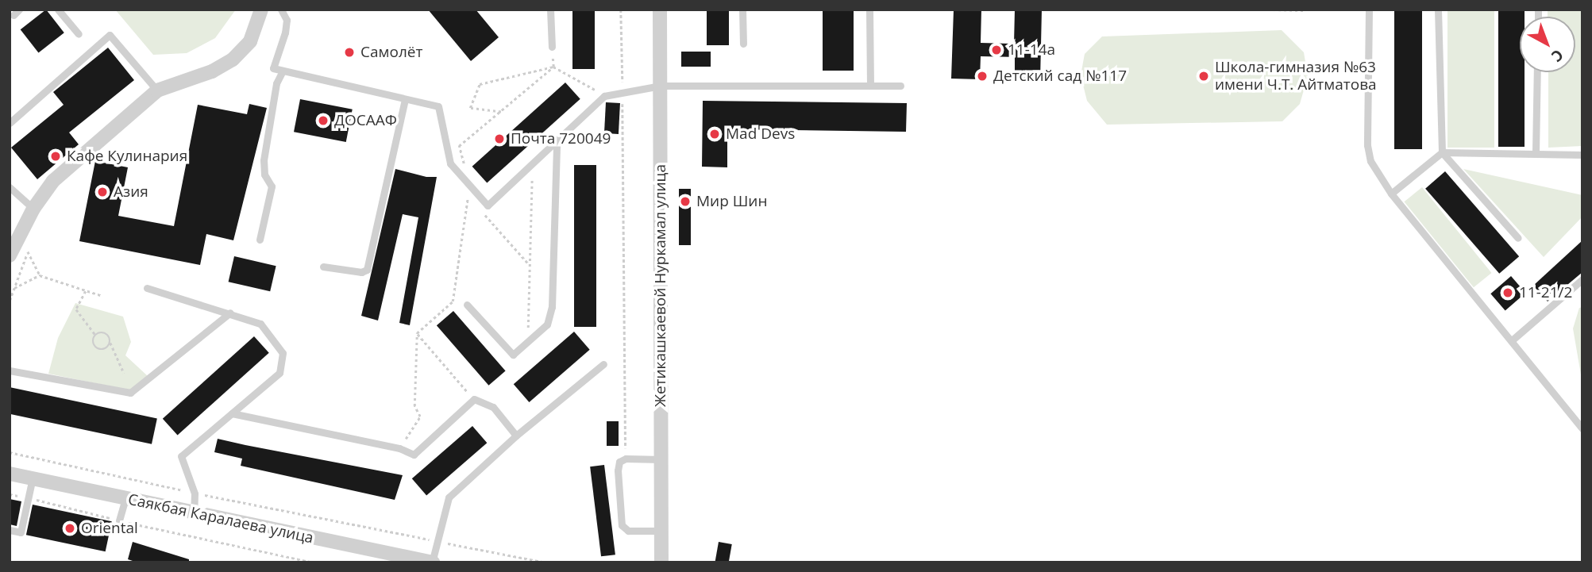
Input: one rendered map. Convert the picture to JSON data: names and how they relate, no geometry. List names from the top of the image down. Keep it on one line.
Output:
{"streets":{"street":["Жетикашкаевой Нуркамал улица","Саякбая Каралаева улица"]},"places":["11-14а","Самолёт","Детский сад №117","Школа-гимназия №63 имени Ч.Т. Айтматова","ДОСААФ","Mad Devs","Почта 720049","Кафе Кулинария","Азия","Мир Шин","11-21/2","Oriental"],"north":"bottom right"}
